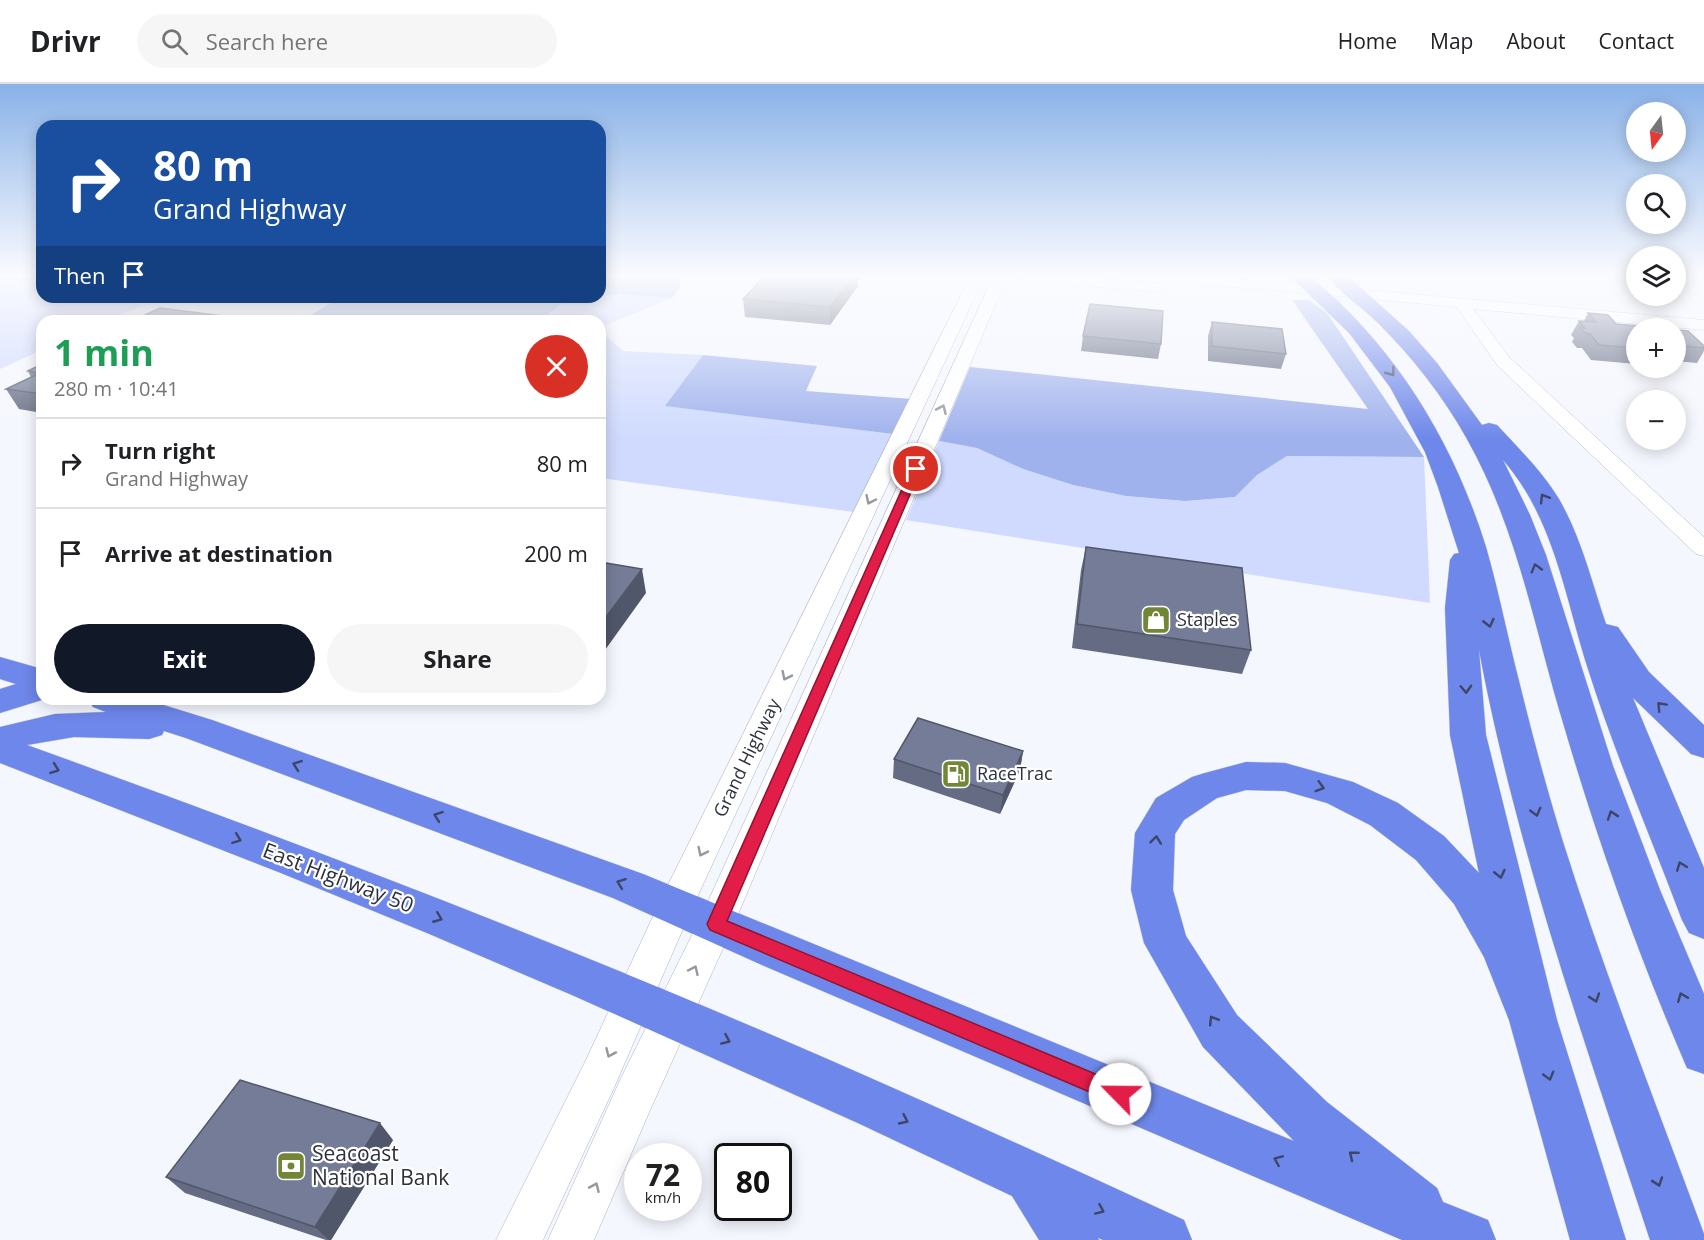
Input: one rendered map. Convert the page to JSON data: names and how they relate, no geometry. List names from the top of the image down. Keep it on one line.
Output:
{"streets":{"highway":["East Highway 50"],"street":["Grand Highway"]},"crossings":[["Grand Highway","East Highway 50"]],"places":{"shop":["Staples"],"fuel station":["RaceTrac"],"bank":["Seacoast National Bank"]},"north":"bottom","page":{"header":"Drivr","search":"Search here","nav":["Home","Map","About","Contact"],"map_buttons":["+","−"],"turn":["80 m","Grand Highway"],"then":"Then","heading":["1 min","280 m · 10:41"],"list":[{"name":"Turn right","note":"Grand Highway","value":"80 m"},{"name":"Arrive at destination","value":"200 m"}],"buttons":["Exit","Share"],"speed":"72 km/h","limit":"80"}}
